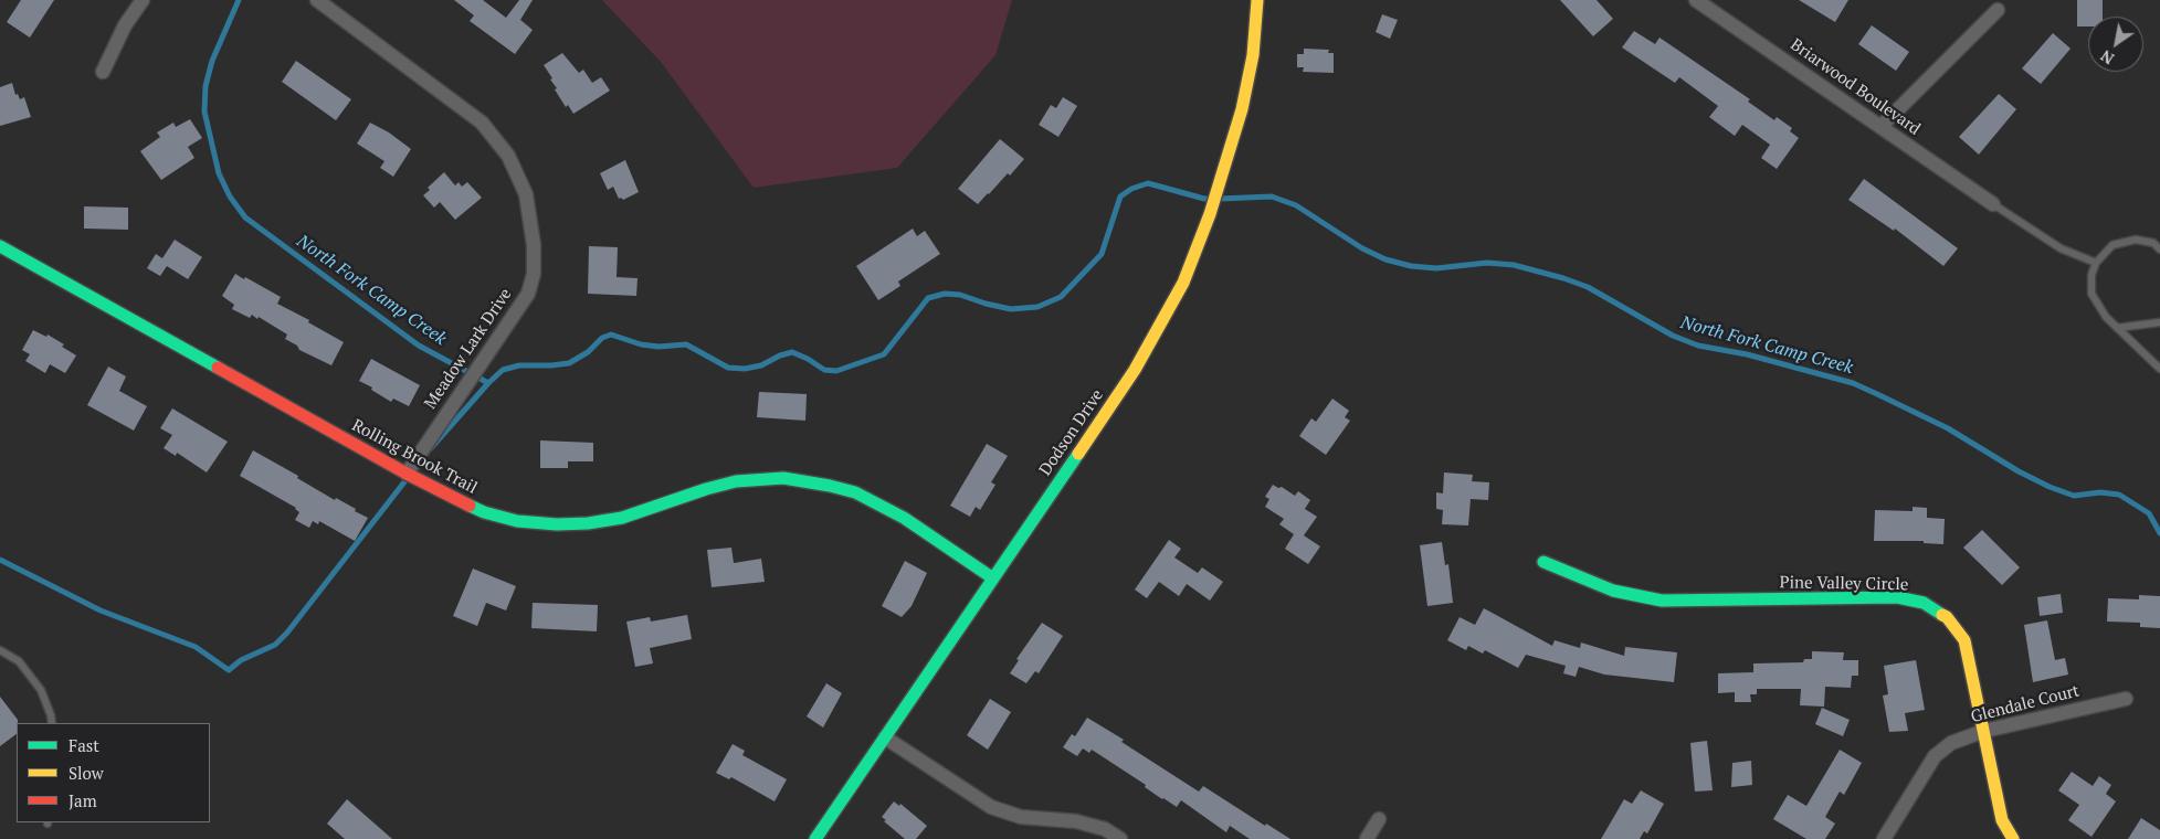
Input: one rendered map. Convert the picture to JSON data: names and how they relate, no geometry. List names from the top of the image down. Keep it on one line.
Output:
{"streets":{"street":["Briarwood Boulevard","Meadow Lark Drive","Dodson Drive","Rolling Brook Trail","Pine Valley Circle","Glendale Court"]},"crossings":[["Meadow Lark Drive","Rolling Brook Trail"],["Dodson Drive","Rolling Brook Trail"],["Pine Valley Circle","Glendale Court"]],"water":["North Fork Camp Creek"],"legend":["Fast","Slow","Jam"],"north":"bottom left"}
